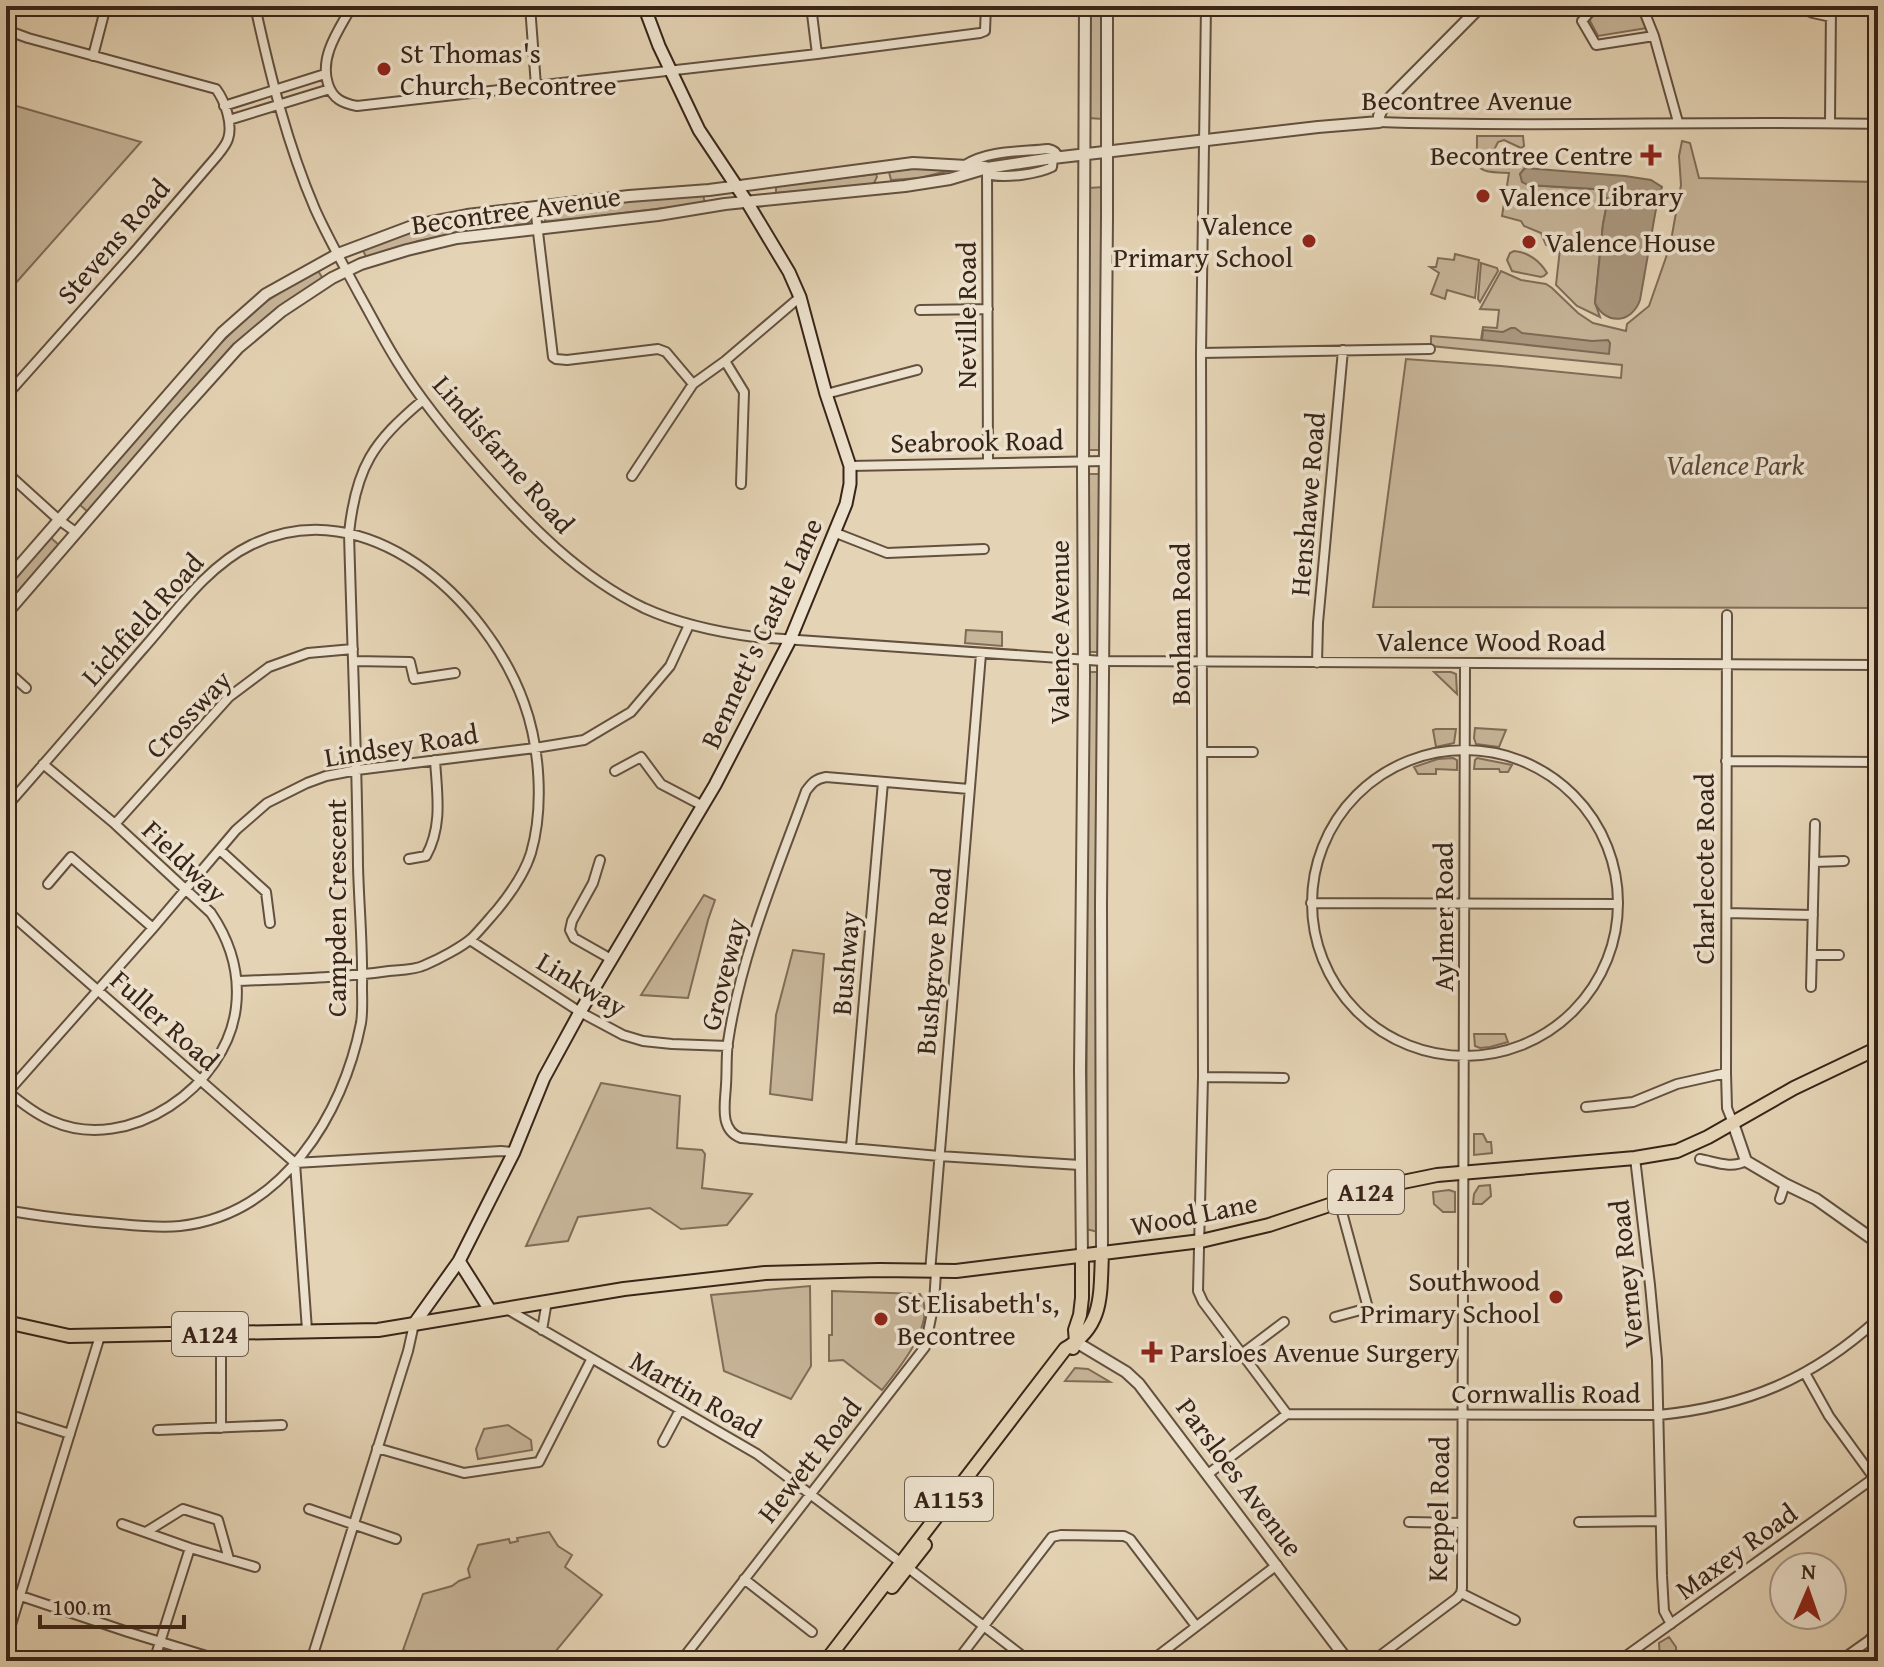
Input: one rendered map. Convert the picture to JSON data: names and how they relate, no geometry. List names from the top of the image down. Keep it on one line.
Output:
{"streets":{"main road":["Bennett's Castle Lane","A124","Wood Lane","A1153"],"street":["Becontree Avenue","Stevens Road","Neville Road","Seabrook Road","Lindisfarne Road","Henshawe Road","Lichfield Road","Bonham Road","Valence Avenue","Valence Wood Road","Crossway","Lindsey Road","Fieldway","Charlecote Road","Campden Crescent","Aylmer Road","Bushgrove Road","Bushway","Groveway","Linkway","Fuller Road","Verney Road","Cornwallis Road","Martin Road","Hewett Road","Parsloes Avenue","Keppel Road","Maxey Road"]},"crossings":[["Becontree Avenue","Neville Road"],["Becontree Avenue","Lindisfarne Road"],["Becontree Avenue","Bonham Road"],["Becontree Avenue","Valence Avenue"],["Becontree Avenue","Bennett's Castle Lane"],["Neville Road","Seabrook Road"],["Seabrook Road","Valence Avenue"],["Seabrook Road","Bennett's Castle Lane"],["Lindisfarne Road","Valence Avenue"],["Lindisfarne Road","Bennett's Castle Lane"],["Lindisfarne Road","Valence Wood Road"],["Lindisfarne Road","Lindsey Road"],["Lindisfarne Road","Campden Crescent"],["Lindisfarne Road","Bushgrove Road"],["Henshawe Road","Valence Wood Road"],["Lichfield Road","Lindsey Road"],["Lichfield Road","Fieldway"],["Lichfield Road","Campden Crescent"],["Lichfield Road","Linkway"],["Bonham Road","Valence Wood Road"],["Bonham Road","Wood Lane"],["Bonham Road","Cornwallis Road"],["Valence Avenue","Valence Wood Road"],["Valence Avenue","Groveway"],["Valence Avenue","Wood Lane"],["Valence Avenue","A1153"],["Bennett's Castle Lane","Linkway"],["Bennett's Castle Lane","A124"],["Valence Wood Road","Charlecote Road"],["Valence Wood Road","Aylmer Road"],["Crossway","Fieldway"],["Crossway","Campden Crescent"],["Lindsey Road","Fieldway"],["Lindsey Road","Campden Crescent"],["Lindsey Road","Fuller Road"],["Fieldway","Fuller Road"],["Charlecote Road","Wood Lane"],["Campden Crescent","Fuller Road"],["Aylmer Road","Wood Lane"],["Aylmer Road","Keppel Road"],["Bushgrove Road","Groveway"],["Bushgrove Road","Wood Lane"],["Bushgrove Road","Hewett Road"],["Bushway","Groveway"],["Groveway","Linkway"],["A124","Wood Lane"],["Wood Lane","Verney Road"],["Wood Lane","Martin Road"],["Wood Lane","Hewett Road"],["Wood Lane","A1153"],["Wood Lane","Keppel Road"],["Verney Road","Cornwallis Road"],["Verney Road","Maxey Road"],["Cornwallis Road","Keppel Road"],["Martin Road","Hewett Road"],["Martin Road","A1153"],["Parsloes Avenue","A1153"]],"parks":["Valence Park"],"places":{"other":["St Thomas's Church, Becontree","Valence Library","Valence Primary School","Valence House","Southwood Primary School","St Elisabeth's, Becontree"],"health":["Becontree Centre","Parsloes Avenue Surgery"]},"scale_bar":"100 m","north":"top"}
